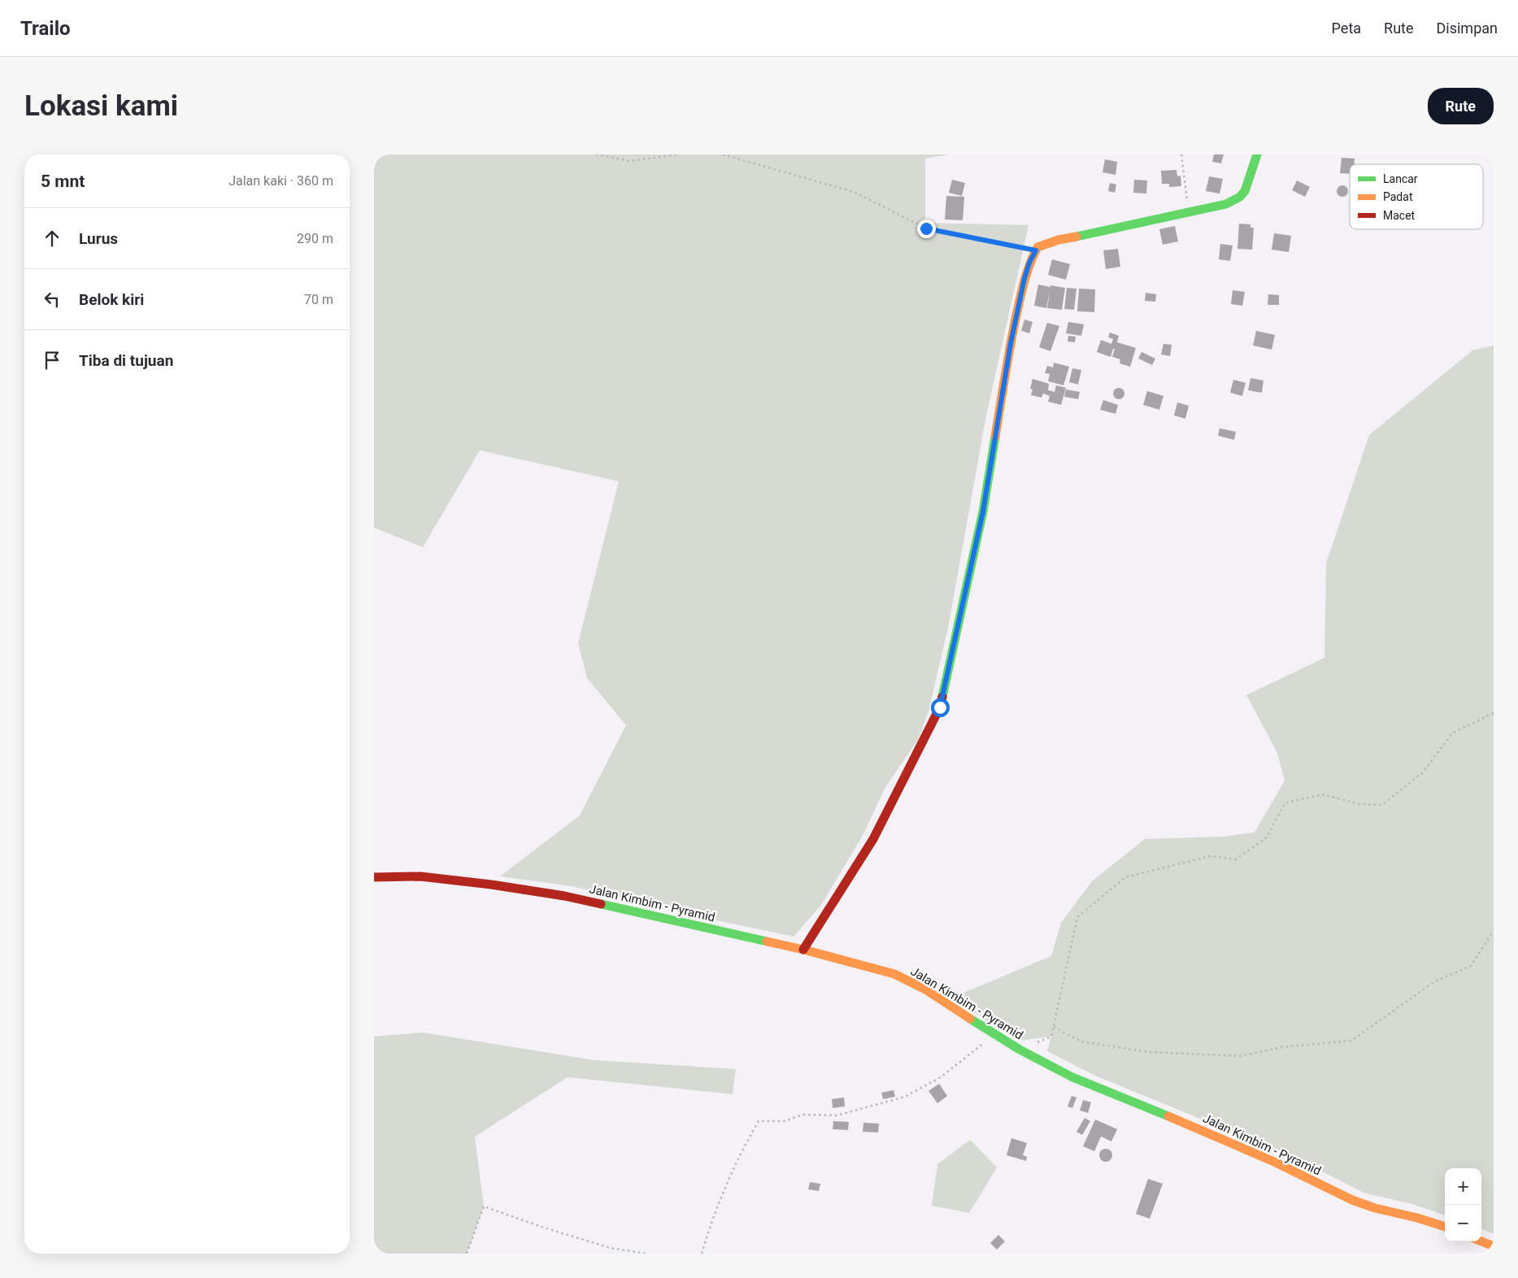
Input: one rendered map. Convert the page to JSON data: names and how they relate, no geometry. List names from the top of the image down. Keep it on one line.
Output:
{"streets":{"main road":["Jalan Kimbim - Pyramid"]},"legend":["Lancar","Padat","Macet"],"page":{"header":"Trailo","nav":["Peta","Rute","Disimpan"],"buttons":"Rute","title":"Lokasi kami","heading":["5 mnt","Jalan kaki · 360 m"],"list":[["Lurus","290 m"],["Belok kiri","70 m"],"Tiba di tujuan"],"map_buttons":["+","−"]}}
